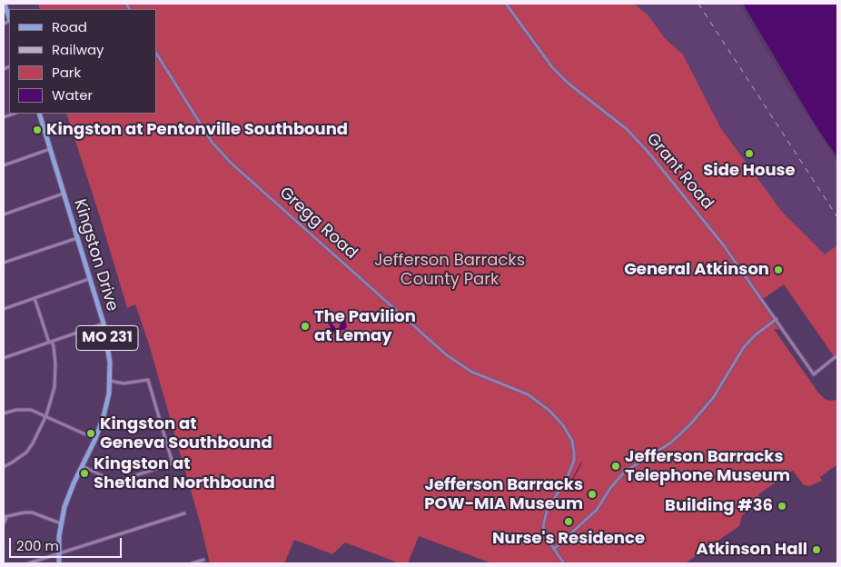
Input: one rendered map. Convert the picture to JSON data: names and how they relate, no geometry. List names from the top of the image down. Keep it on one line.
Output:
{"streets":{"main road":["Kingston Drive","MO 231"],"street":["Grant Road","Gregg Road"]},"parks":["Jefferson Barracks County Park"],"places":["Kingston at Pentonville Southbound","Side House","General Atkinson","The Pavilion at Lemay","Kingston at Geneva Southbound","Jefferson Barracks Telephone Museum","Kingston at Shetland Northbound","Jefferson Barracks POW-MIA Museum","Building #36","Nurse's Residence","Atkinson Hall"],"legend":["Road","Railway","Park","Water"],"scale_bar":"200 m"}
